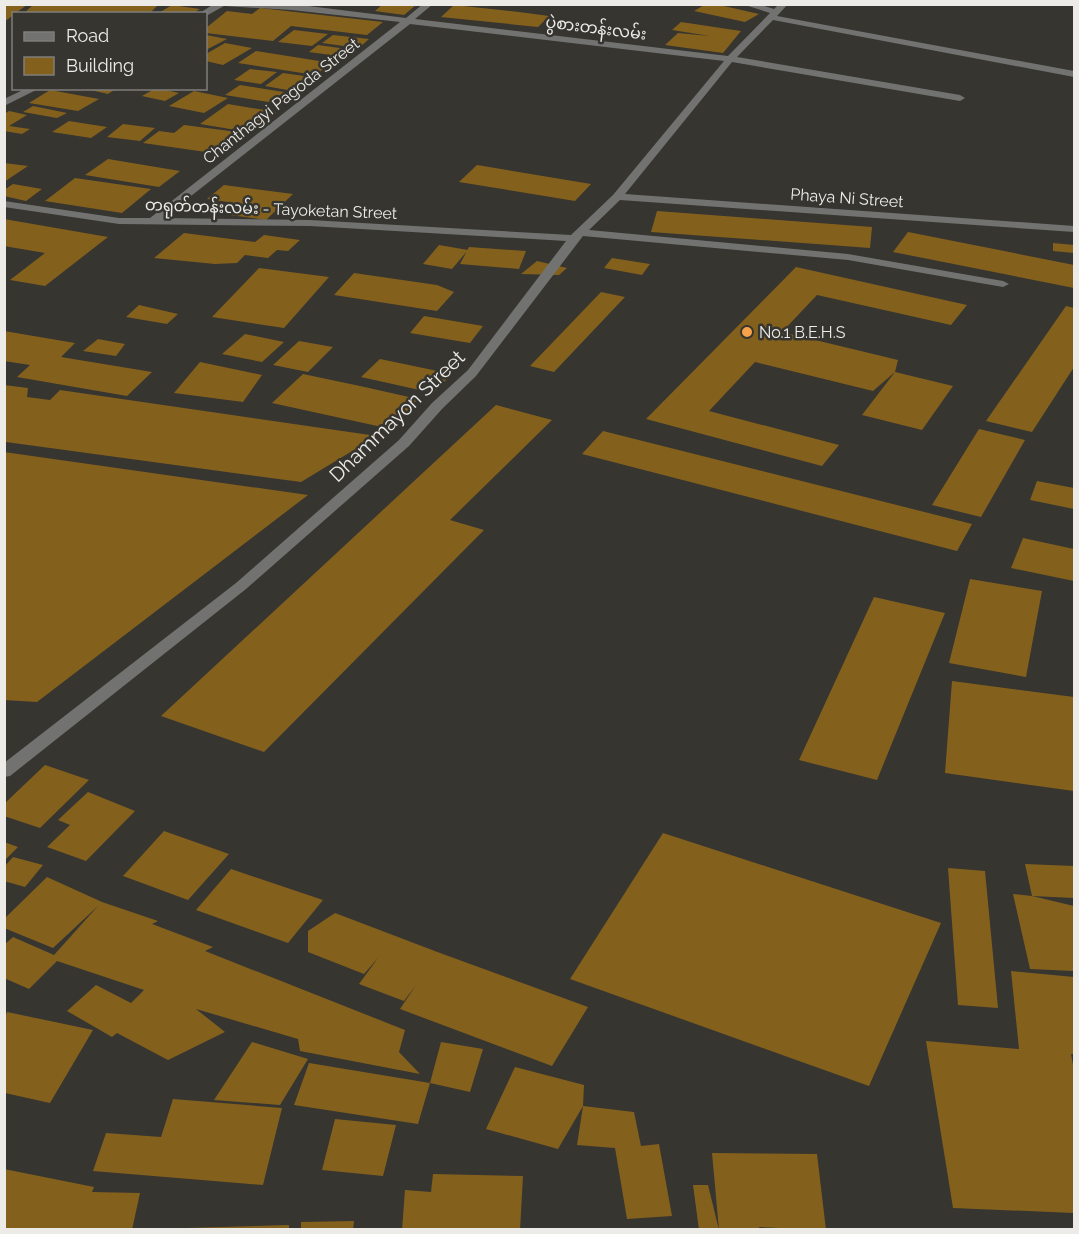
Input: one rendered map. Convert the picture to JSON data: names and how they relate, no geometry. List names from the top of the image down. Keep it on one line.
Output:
{"streets":{"street":["ပွဲစားတန်းလမ်း","Chanthagyi Pagoda Street","Phaya Ni Street","တရုတ်တန်းလမ်း - Tayoketan Street","Dhammayon Street"]},"crossings":[["ပွဲစားတန်းလမ်း","Chanthagyi Pagoda Street"],["ပွဲစားတန်းလမ်း","Dhammayon Street"],["Chanthagyi Pagoda Street","တရုတ်တန်းလမ်း - Tayoketan Street"],["Phaya Ni Street","Dhammayon Street"],["တရုတ်တန်းလမ်း - Tayoketan Street","Dhammayon Street"]],"places":["No.1 B.E.H.S"],"legend":["Road","Building"]}
